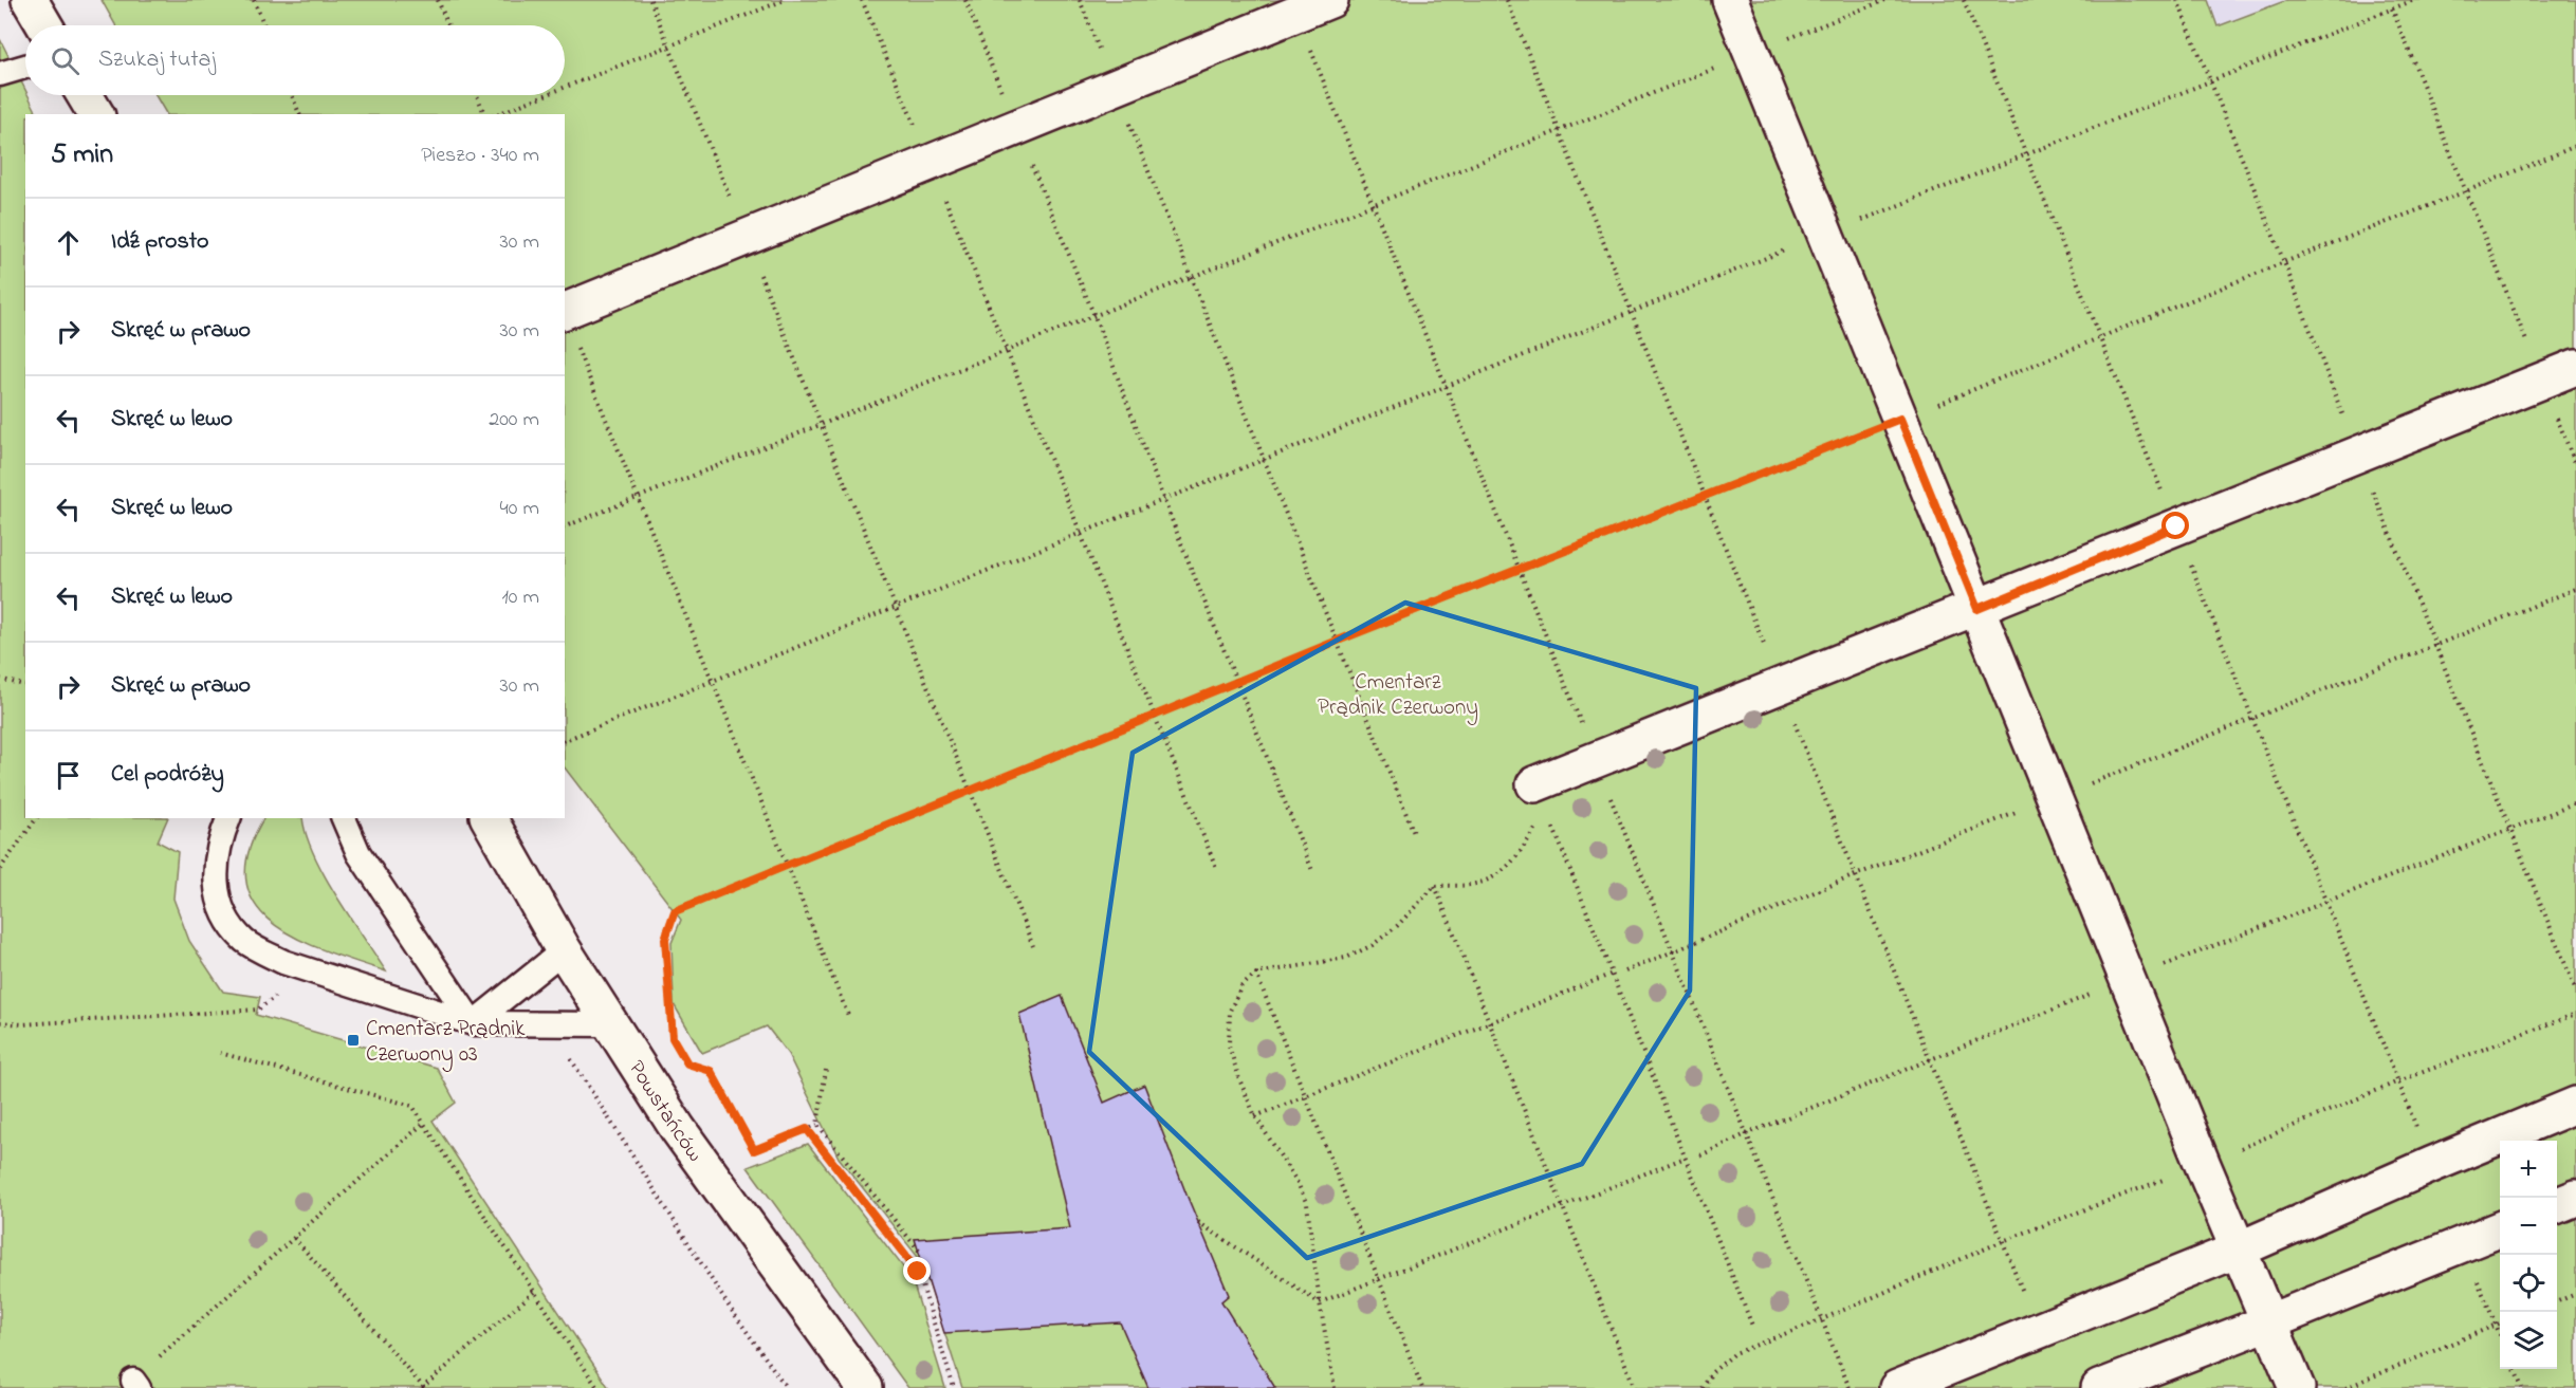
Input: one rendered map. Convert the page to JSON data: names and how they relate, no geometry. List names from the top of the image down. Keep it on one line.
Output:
{"streets":{"street":["Powstańców"]},"parks":["Cmentarz Prądnik Czerwony"],"places":{"transit":["Cmentarz Prądnik Czerwony 03"]},"page":{"search":"Szukaj tutaj","heading":["5 min","Pieszo · 340 m"],"list":[["Idź prosto","30 m"],["Skręć w prawo","30 m"],["Skręć w lewo","200 m"],["Skręć w lewo","40 m"],["Skręć w lewo","10 m"],["Skręć w prawo","30 m"],"Cel podróży"],"map_buttons":["+","−"]}}
